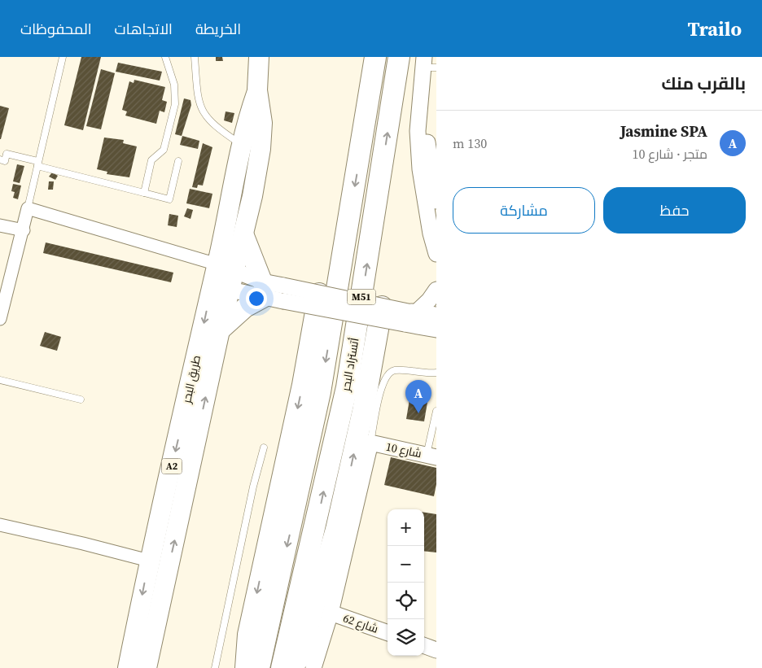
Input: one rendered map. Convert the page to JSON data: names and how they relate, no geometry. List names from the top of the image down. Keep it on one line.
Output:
{"streets":{"highway":["M51","أتستراد البحر","طريق البحر","A2"],"street":["شارع 10","شارع 62"]},"page":{"header":"Trailo","nav":["الخريطة","الاتجاهات","المحفوظات"],"heading":"بالقرب منك","list":[{"mark":"A","name":"Jasmine SPA","note":"متجر · شارع 10","value":"130 m"}],"buttons":["حفظ","مشاركة"],"pins":"A","map_buttons":["+","−"]}}
